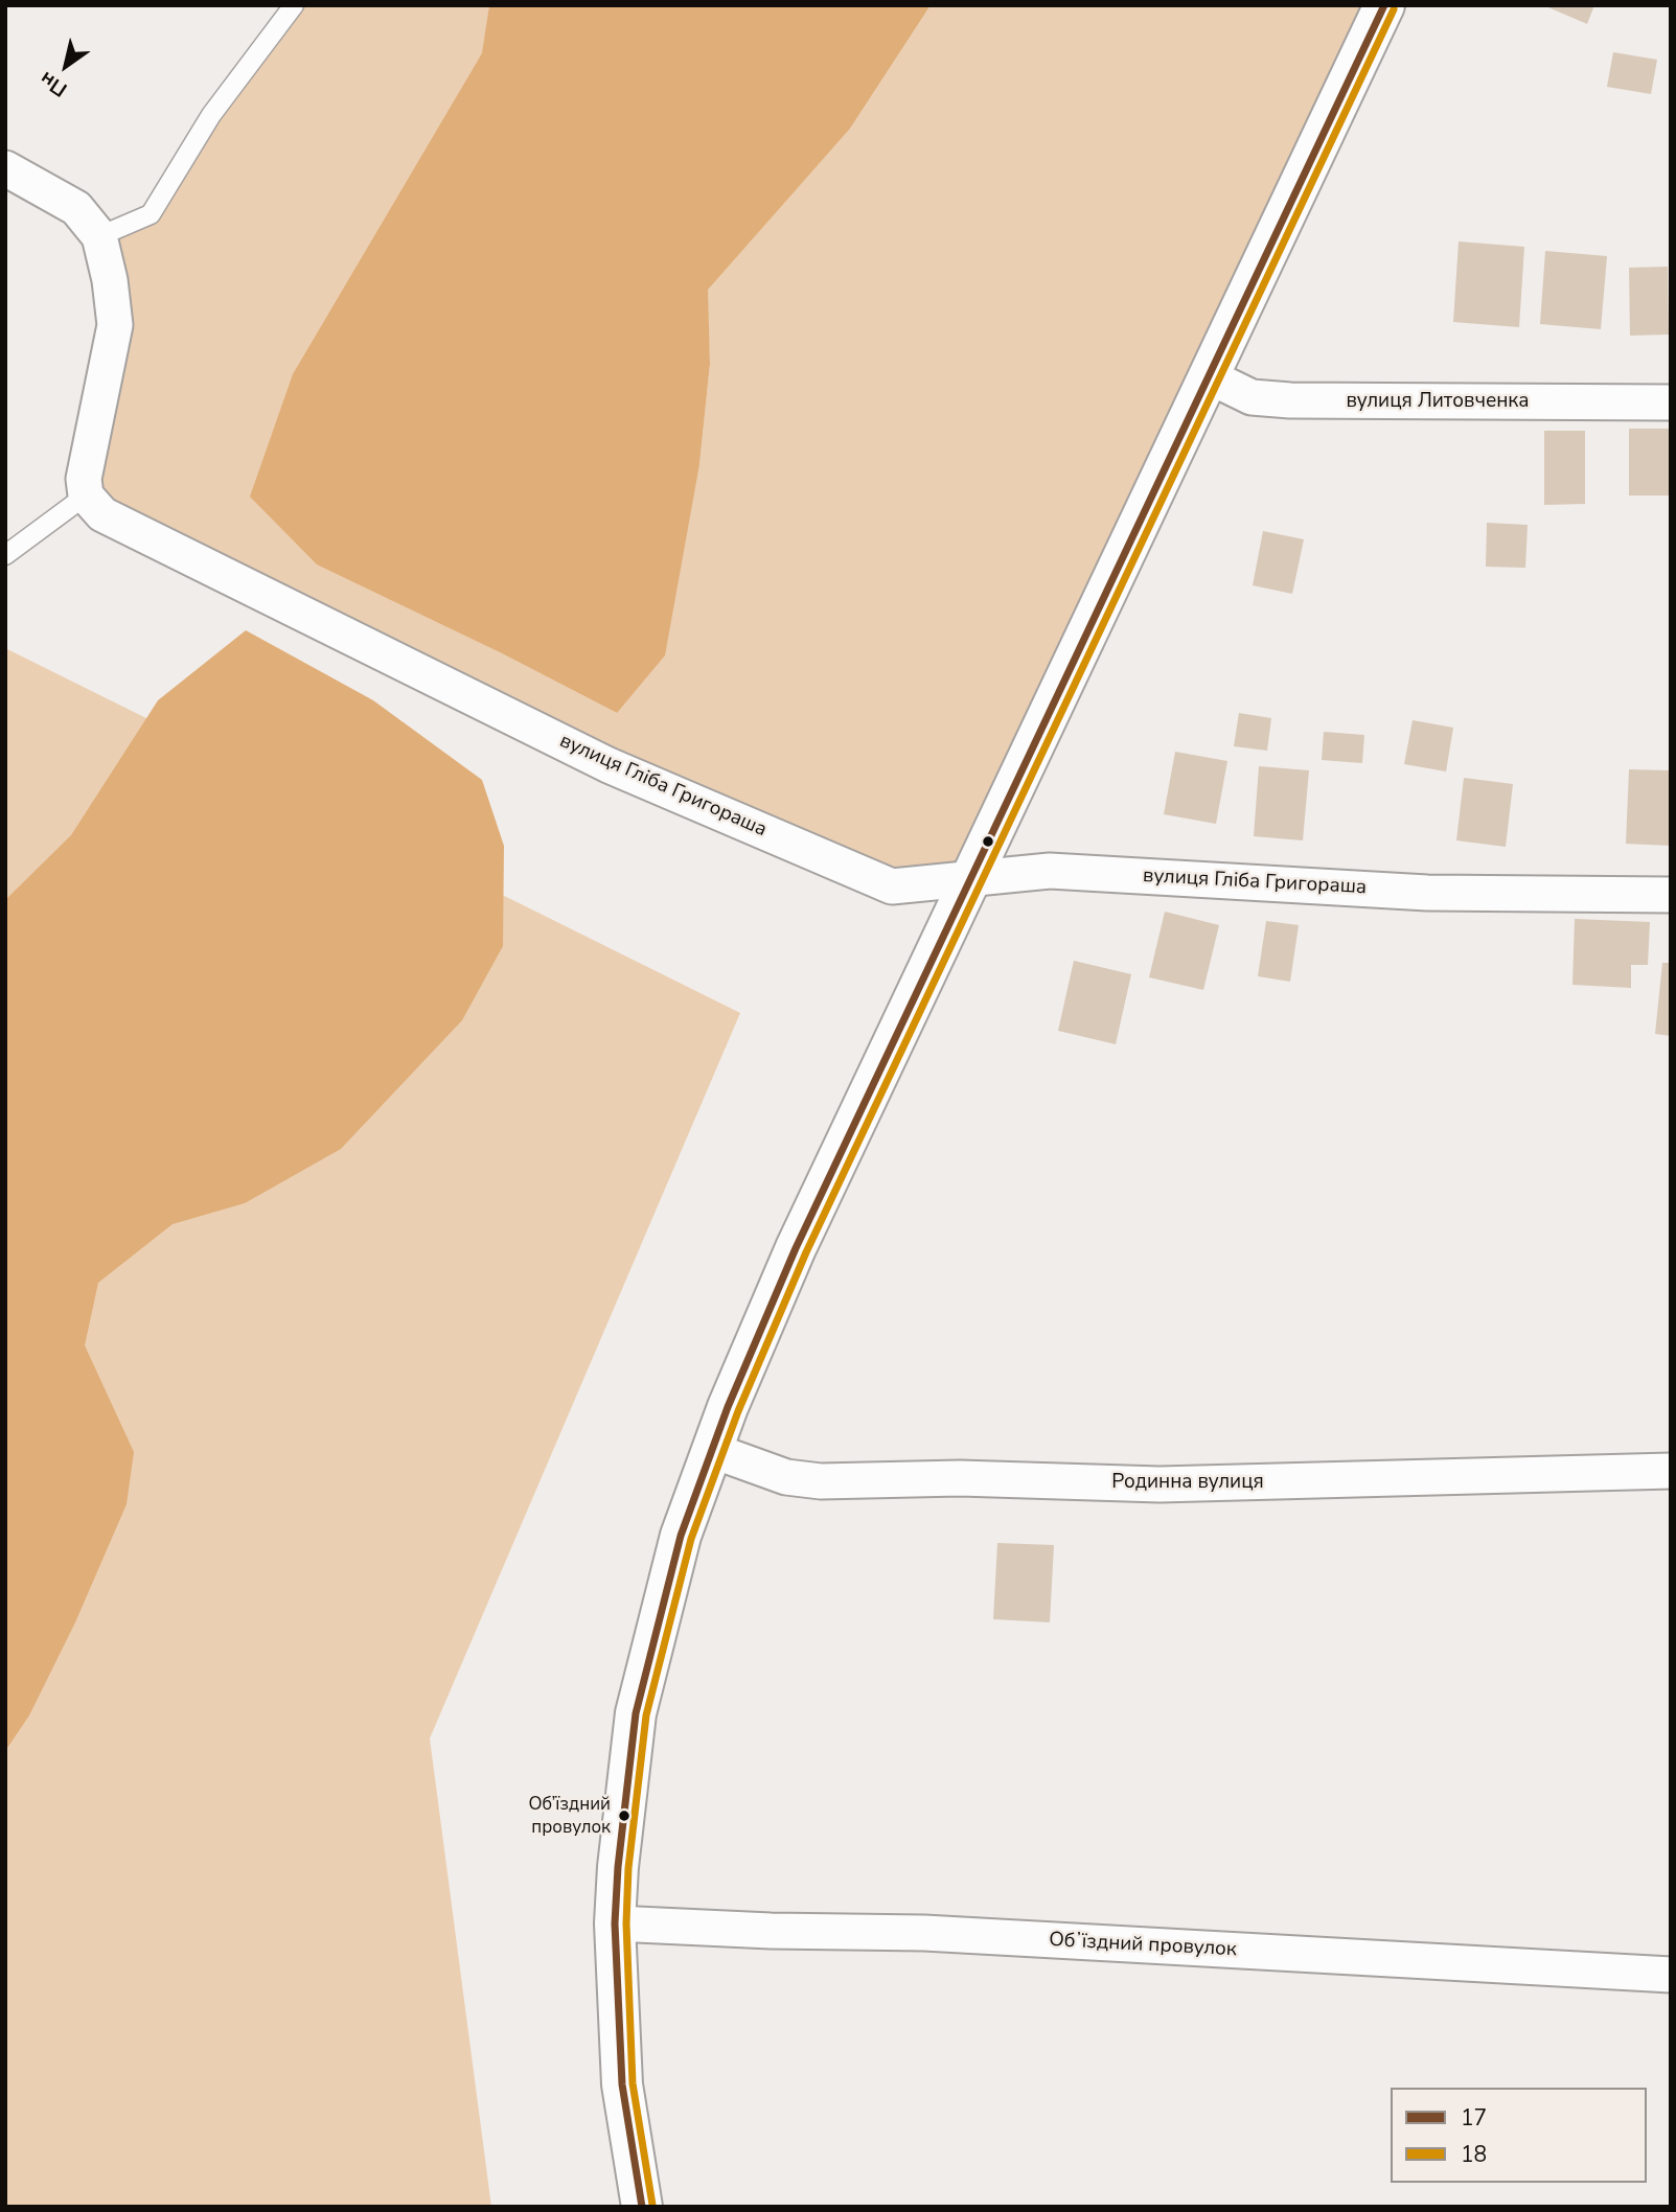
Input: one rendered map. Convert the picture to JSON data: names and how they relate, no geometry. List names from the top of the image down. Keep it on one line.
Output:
{"streets":{"street":["вулиця Литовченка","вулиця Гліба Григораша","Родинна вулиця","Обʼїздний провулок"]},"places":["Об’їздний провулок"],"lines":["transit line 17","transit line 18"],"legend":["17","18"],"north":"bottom left"}
